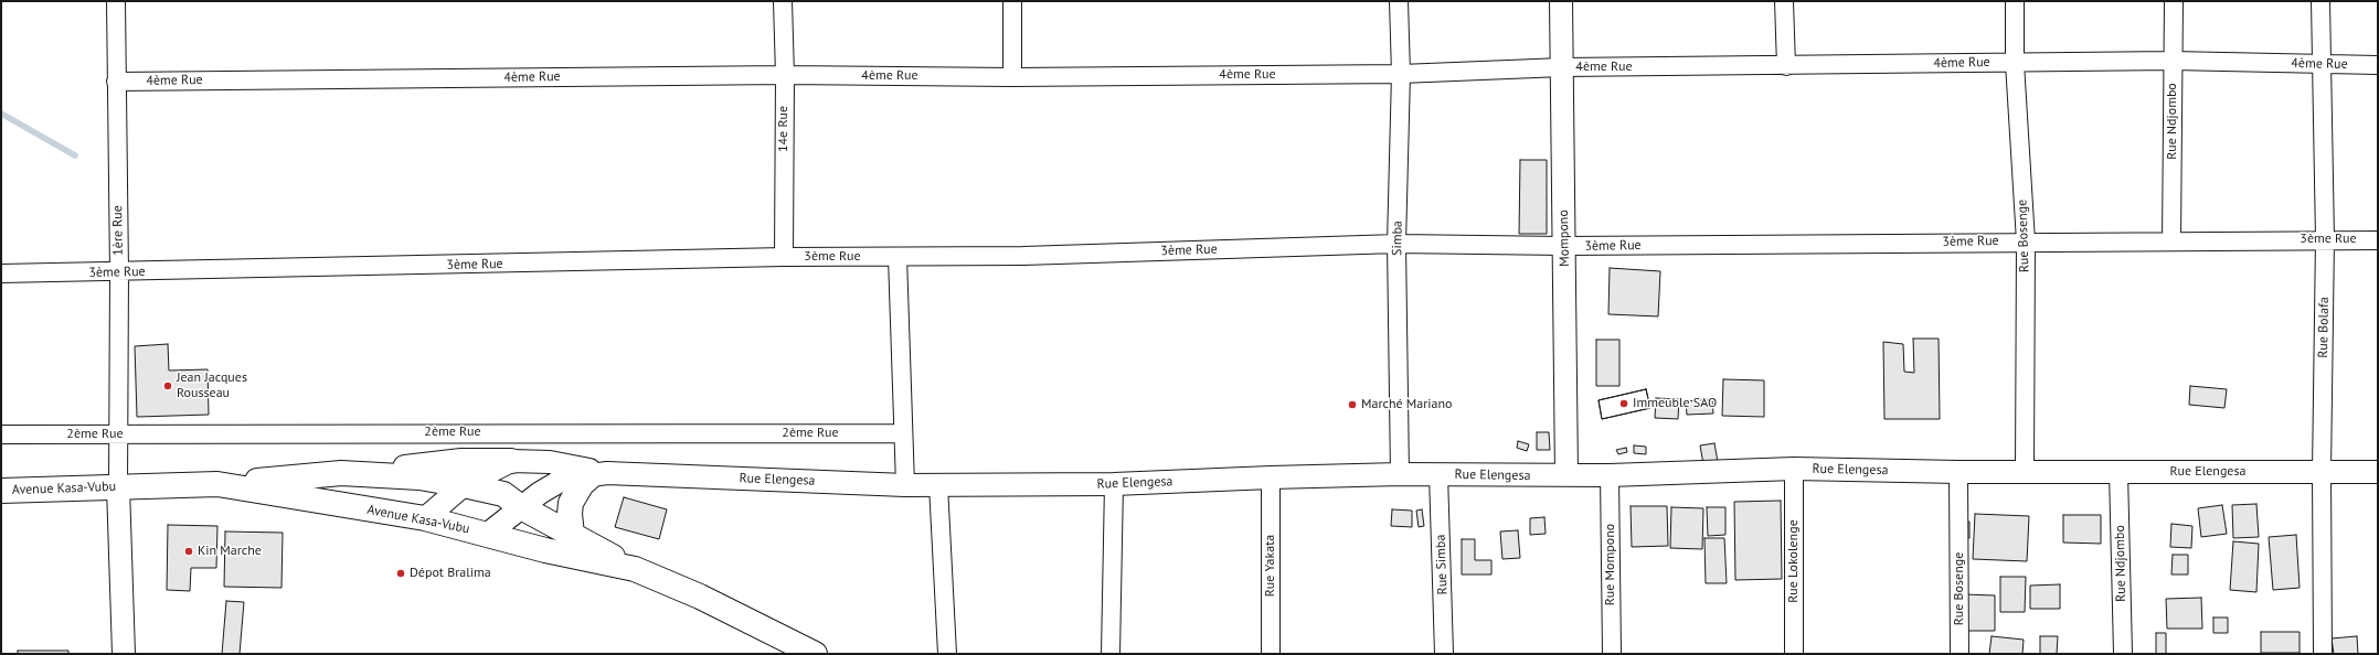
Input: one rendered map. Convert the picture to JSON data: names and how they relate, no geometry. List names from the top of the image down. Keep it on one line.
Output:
{"streets":{"main road":["Avenue Kasa-Vubu"],"street":["4ème Rue","Rue Ndjombo","14e Rue","1ère Rue","Rue Bosenge","Simba","Mompono","3ème Rue","Rue Bolafa","2ème Rue","Rue Elengesa","Rue Lokolenge","Rue Simba","Rue Mompono","Rue Yakata"]},"crossings":[["4ème Rue","Rue Ndjombo"],["4ème Rue","14e Rue"],["4ème Rue","1ère Rue"],["4ème Rue","Rue Bosenge"],["4ème Rue","Simba"],["4ème Rue","Mompono"],["4ème Rue","Rue Bolafa"],["Rue Ndjombo","3ème Rue"],["Rue Ndjombo","Rue Elengesa"],["14e Rue","3ème Rue"],["1ère Rue","3ème Rue"],["1ère Rue","2ème Rue"],["1ère Rue","Avenue Kasa-Vubu"],["Rue Bosenge","3ème Rue"],["Rue Bosenge","Rue Elengesa"],["Simba","3ème Rue"],["Simba","Rue Elengesa"],["Mompono","3ème Rue"],["Mompono","Rue Elengesa"],["3ème Rue","Rue Bolafa"],["Rue Bolafa","Rue Elengesa"],["Rue Elengesa","Rue Lokolenge"],["Rue Elengesa","Rue Simba"],["Rue Elengesa","Rue Mompono"],["Rue Elengesa","Rue Yakata"]],"places":["Jean Jacques Rousseau","Immeuble SAO","Marché Mariano","Kin Marche","Dépot Bralima"]}
